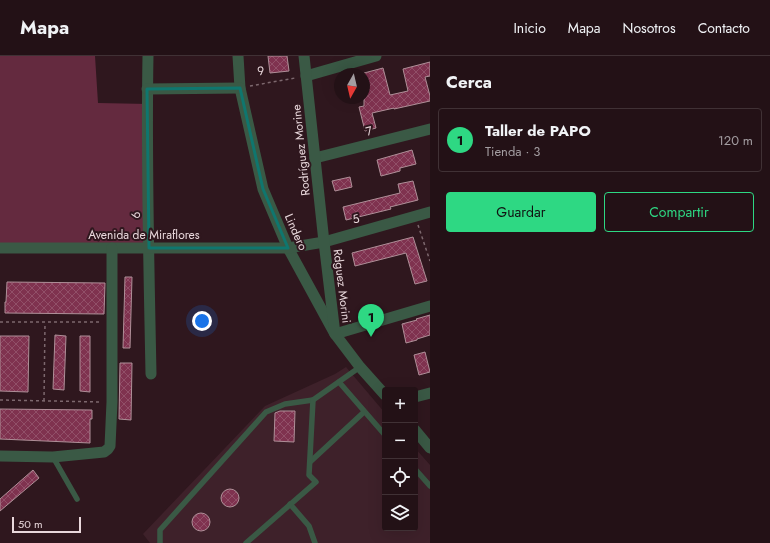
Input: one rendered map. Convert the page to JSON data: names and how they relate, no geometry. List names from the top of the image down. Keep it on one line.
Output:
{"streets":{"street":["7","Rodríguez Morine","6","5","Lindero","Avenida de Miraflores","Rdguez Morini"],"path":["9"]},"crossings":[["9","Rodríguez Morine"],["9","Lindero"],["7","Rodríguez Morine"],["Rodríguez Morine","5"],["Rodríguez Morine","Rdguez Morini"],["6","Avenida de Miraflores"],["5","Lindero"],["5","Avenida de Miraflores"],["5","Rdguez Morini"],["Lindero","Avenida de Miraflores"],["Lindero","Rdguez Morini"]],"scale_bar":"50 m","north":"bottom","page":{"header":"Mapa","nav":["Inicio","Mapa","Nosotros","Contacto"],"heading":"Cerca","list":[{"mark":"1","name":"Taller de PAPO","note":"Tienda · 3","value":"120 m"}],"buttons":["Guardar","Compartir"],"pins":"1","map_buttons":["+","−"],"scale":"50 m"}}
